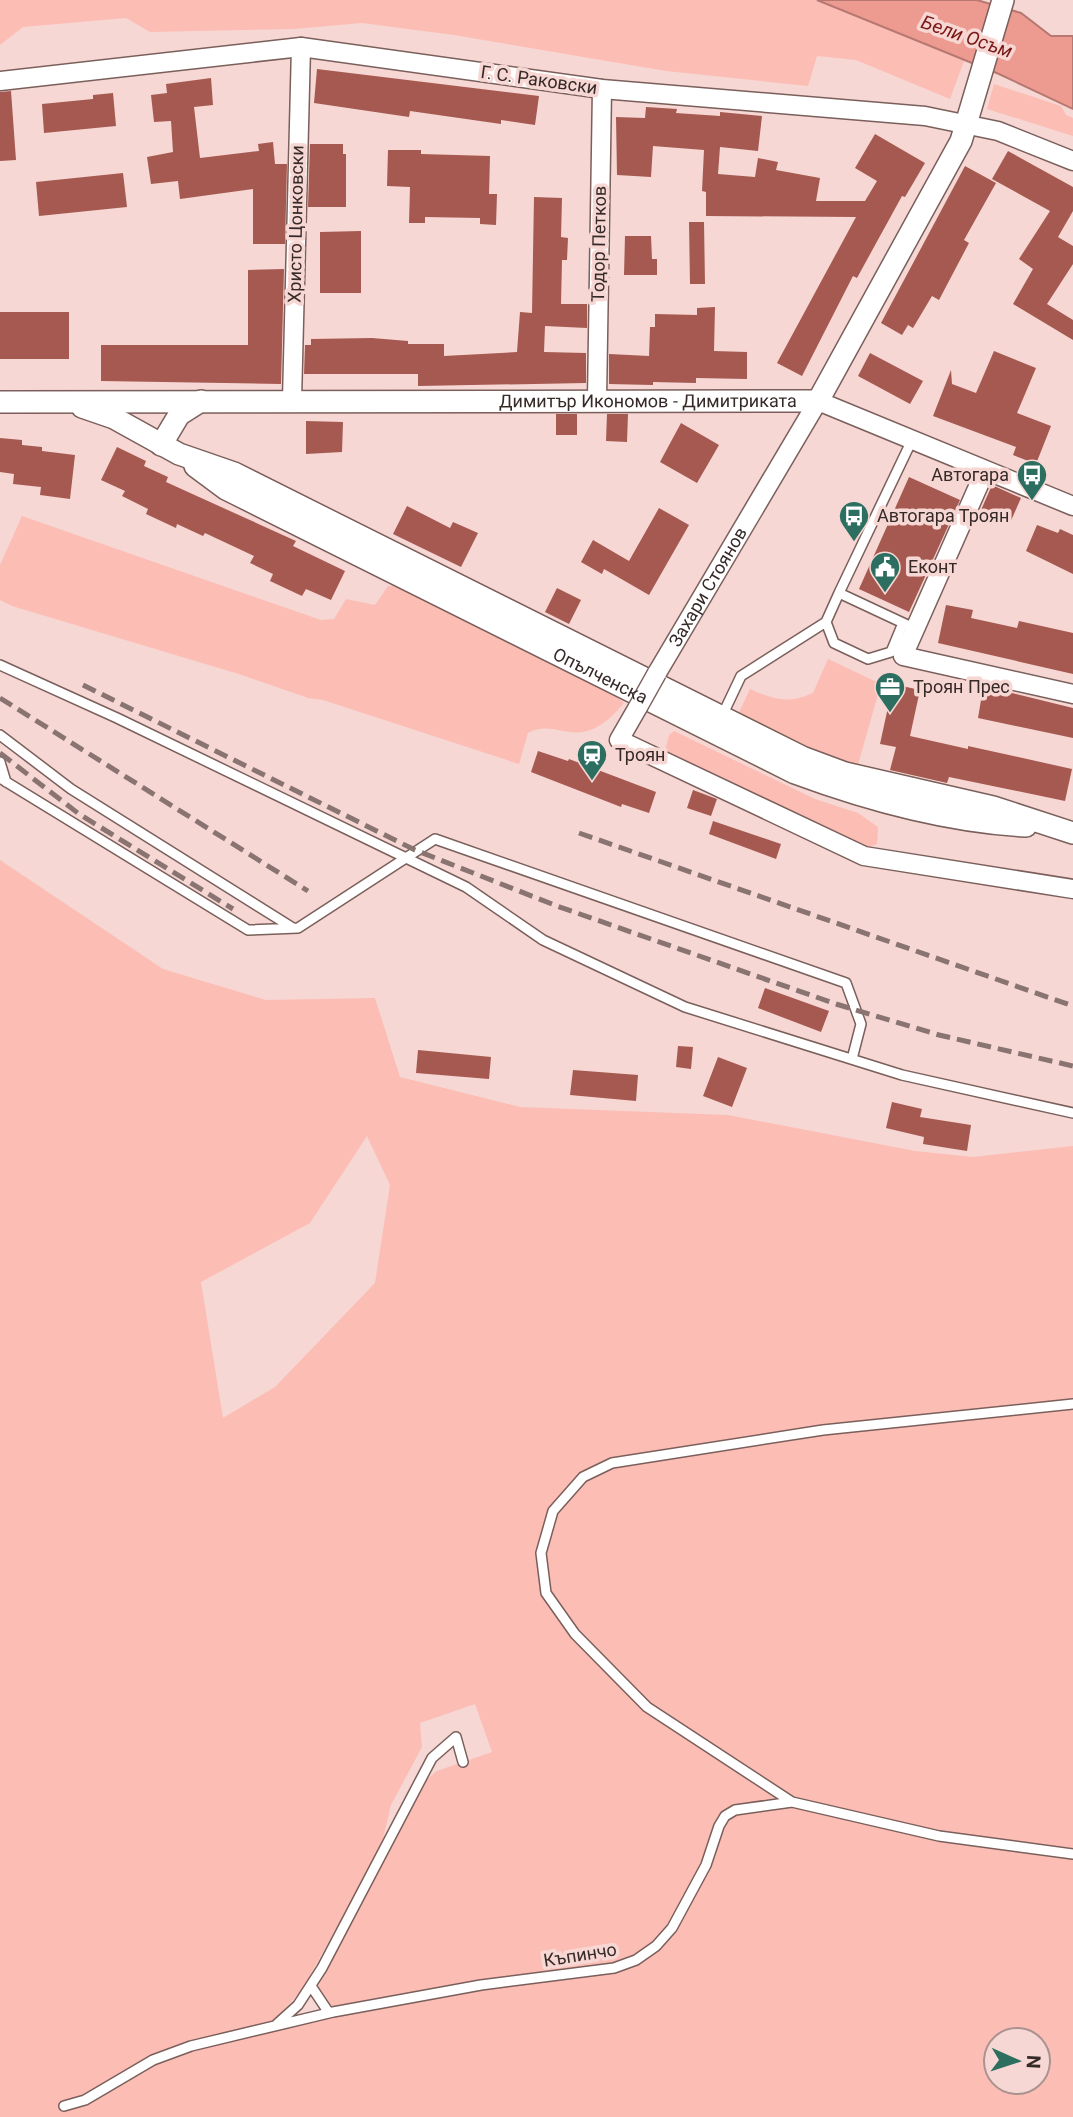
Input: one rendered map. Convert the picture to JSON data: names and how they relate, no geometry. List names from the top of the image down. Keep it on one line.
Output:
{"streets":{"street":["Г. С. Раковски","Христо Цонковски","Тодор Петков","Димитър Икономов - Димитриката","Захари Стоянов","Опълченска"],"lane":["Къпинчо"]},"crossings":[["Г. С. Раковски","Христо Цонковски"],["Г. С. Раковски","Тодор Петков"],["Г. С. Раковски","Захари Стоянов"],["Христо Цонковски","Димитър Икономов - Димитриката"],["Тодор Петков","Димитър Икономов - Димитриката"],["Димитър Икономов - Димитриката","Захари Стоянов"],["Димитър Икономов - Димитриката","Опълченска"]],"water":["Бели Осъм"],"places":{"bus stop":["Автогара","Автогара Троян"],"public building":["Еконт"],"office":["Троян Прес"],"station":["Троян"]},"north":"right"}
